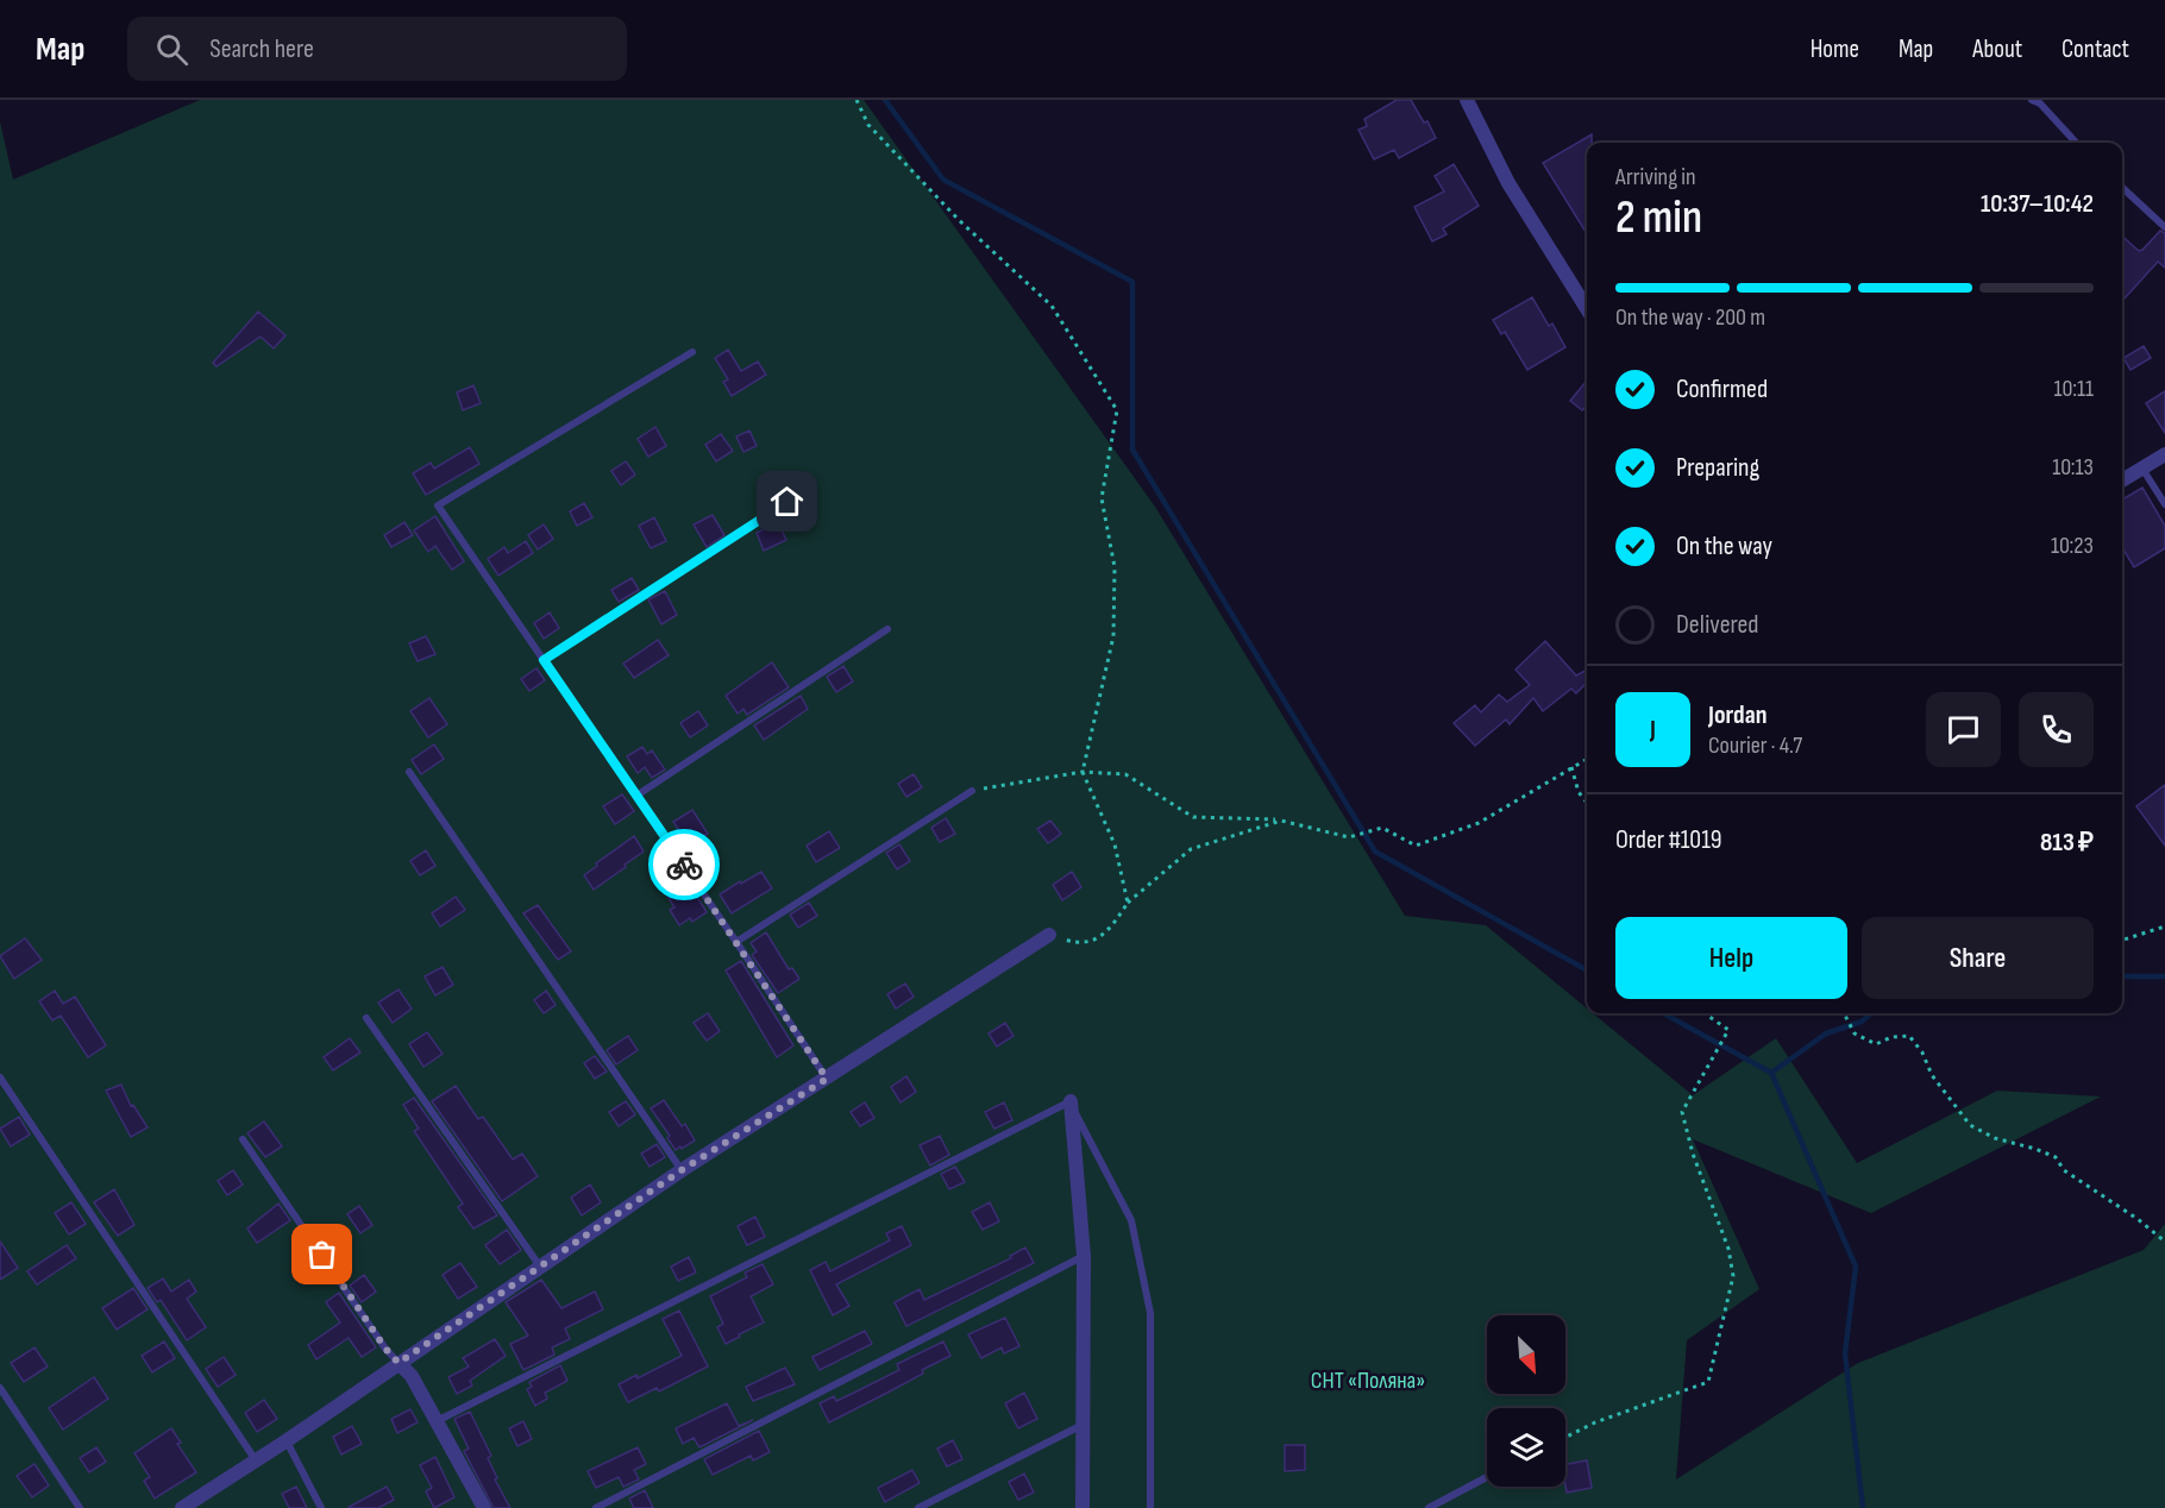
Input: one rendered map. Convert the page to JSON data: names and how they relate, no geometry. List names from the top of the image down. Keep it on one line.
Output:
{"parks":["СНТ «Поляна»"],"north":"bottom right","page":{"header":"Map","search":"Search here","nav":["Home","Map","About","Contact"],"heading":["2 min","Arriving in","10:37–10:42"],"panel":["Jordan","Courier · 4.7","Order #1019","813 ₽"],"bar":"On the way · 200 m","list":[["Confirmed","10:11"],["Preparing","10:13"],["On the way","10:23"],"Delivered"],"round":"J","buttons":["Help","Share"]}}
